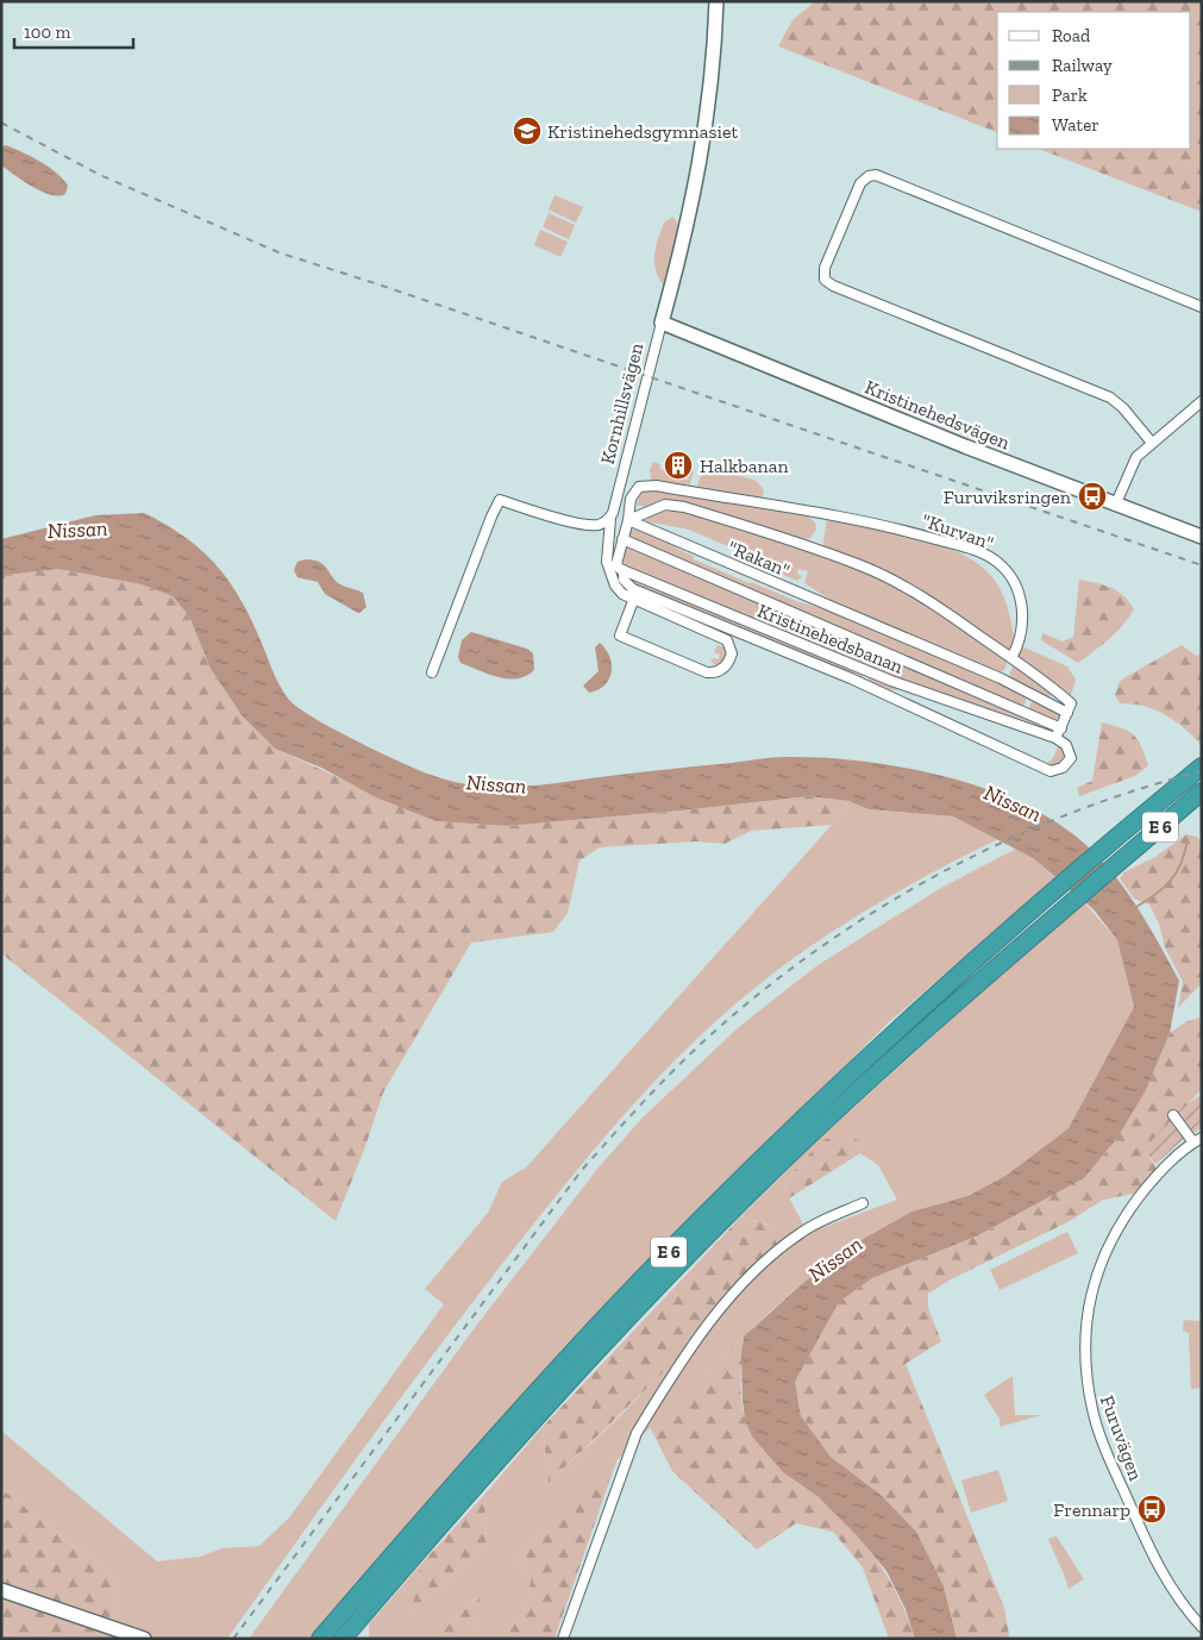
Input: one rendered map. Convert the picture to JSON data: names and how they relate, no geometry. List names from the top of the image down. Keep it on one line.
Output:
{"streets":{"highway":["E 6"],"street":["Kornhillsvägen","Kristinehedsvägen","\"Kurvan\"","\"Rakan\"","Kristinehedsbanan","Furuvägen"]},"crossings":[["Kornhillsvägen","Kristinehedsvägen"],["Kornhillsvägen","Kristinehedsbanan"],["\"Kurvan\"","\"Rakan\""],["\"Rakan\"","Kristinehedsbanan"]],"water":["Nissan"],"places":{"school or university":["Kristinehedsgymnasiet"],"building":["Halkbanan"],"bus stop":["Furuviksringen","Frennarp"]},"legend":["Road","Railway","Park","Water"],"scale_bar":"100 m"}
